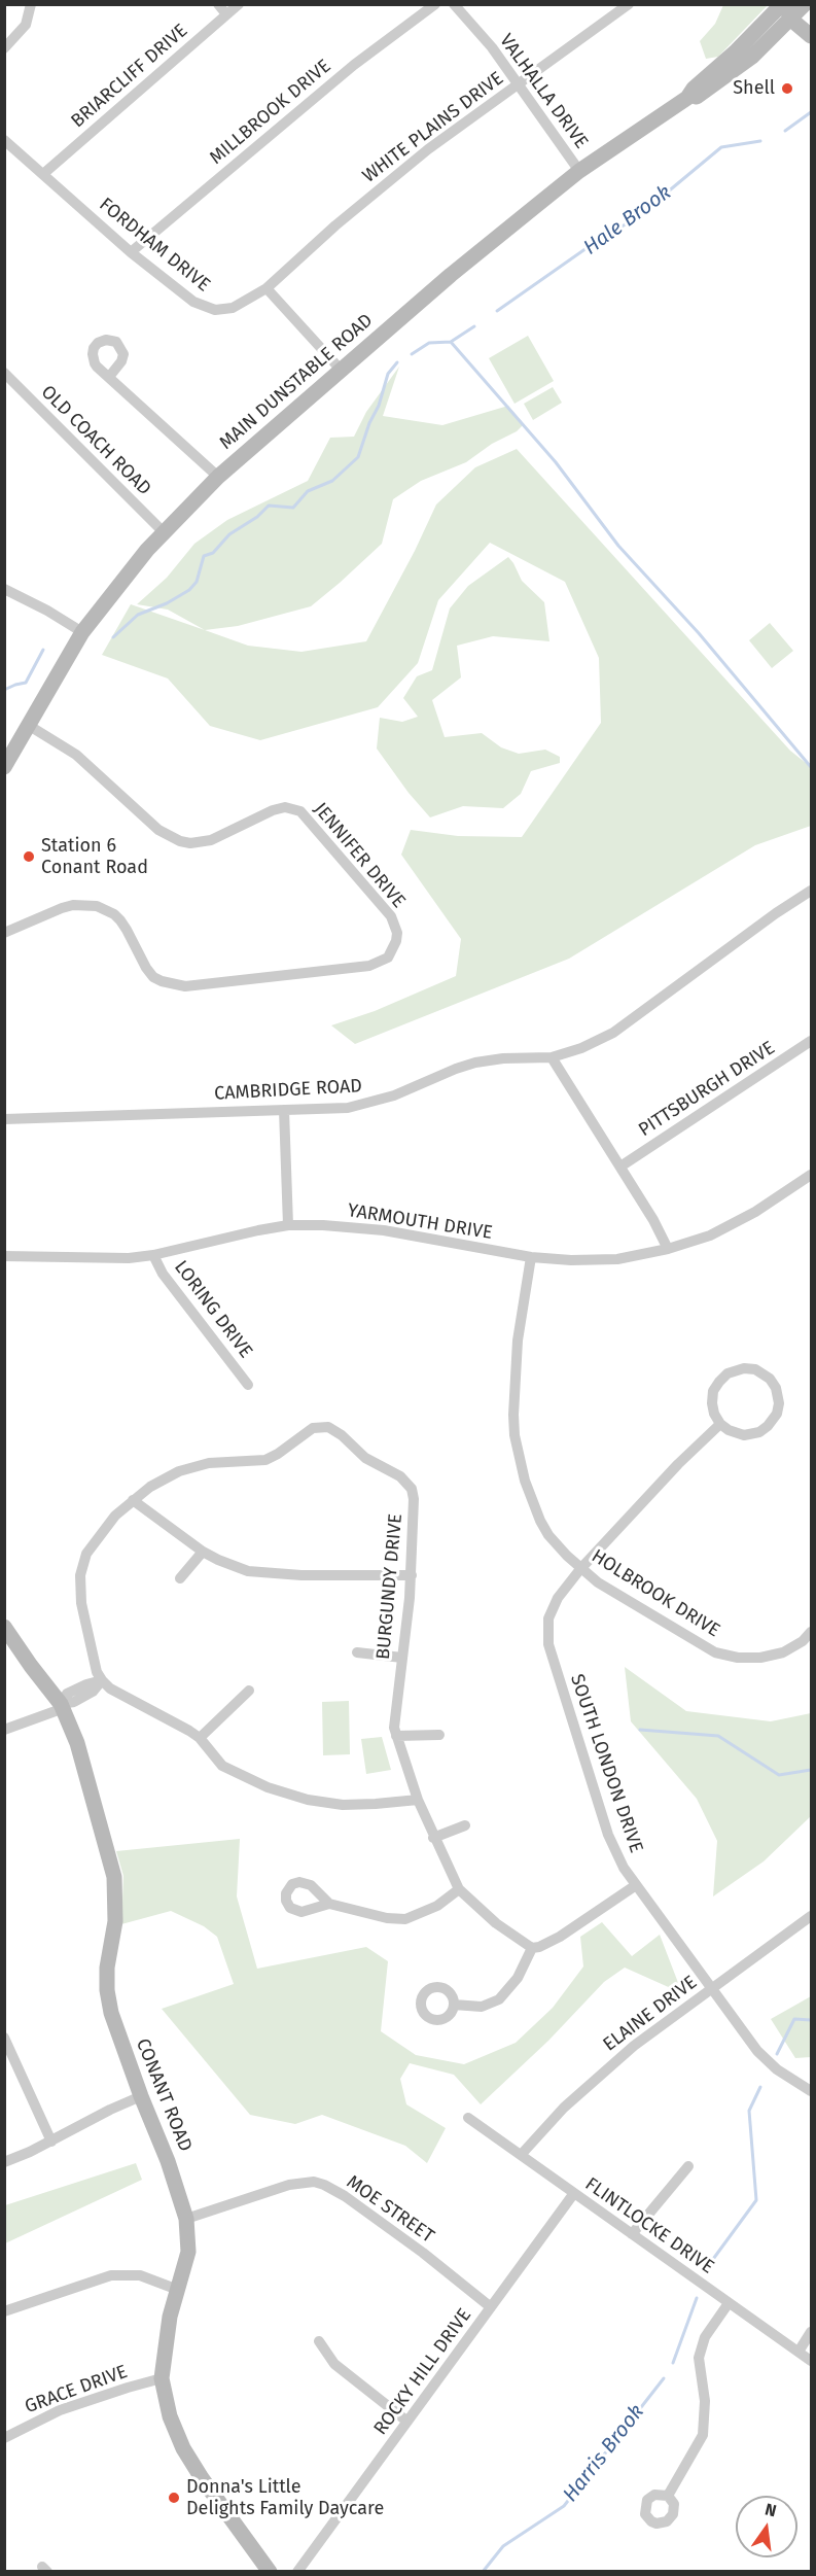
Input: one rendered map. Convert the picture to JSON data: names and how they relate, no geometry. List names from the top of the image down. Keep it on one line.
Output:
{"streets":{"main road":["MAIN DUNSTABLE ROAD","CONANT ROAD"],"street":["BRIARCLIFF DRIVE","VALHALLA DRIVE","MILLBROOK DRIVE","WHITE PLAINS DRIVE","FORDHAM DRIVE","OLD COACH ROAD","JENNIFER DRIVE","PITTSBURGH DRIVE","CAMBRIDGE ROAD","YARMOUTH DRIVE","LORING DRIVE","BURGUNDY DRIVE","HOLBROOK DRIVE","SOUTH LONDON DRIVE","ELAINE DRIVE","MOE STREET","FLINTLOCKE DRIVE","ROCKY HILL DRIVE","GRACE DRIVE"]},"crossings":[["BRIARCLIFF DRIVE","FORDHAM DRIVE"],["VALHALLA DRIVE","WHITE PLAINS DRIVE"],["VALHALLA DRIVE","MAIN DUNSTABLE ROAD"],["MILLBROOK DRIVE","FORDHAM DRIVE"],["WHITE PLAINS DRIVE","FORDHAM DRIVE"],["MAIN DUNSTABLE ROAD","OLD COACH ROAD"],["MAIN DUNSTABLE ROAD","JENNIFER DRIVE"],["YARMOUTH DRIVE","LORING DRIVE"],["YARMOUTH DRIVE","HOLBROOK DRIVE"],["HOLBROOK DRIVE","SOUTH LONDON DRIVE"],["SOUTH LONDON DRIVE","ELAINE DRIVE"],["ELAINE DRIVE","FLINTLOCKE DRIVE"],["CONANT ROAD","MOE STREET"],["CONANT ROAD","GRACE DRIVE"],["MOE STREET","ROCKY HILL DRIVE"],["FLINTLOCKE DRIVE","ROCKY HILL DRIVE"]],"water":["Hale Brook","Harris Brook"],"places":["Shell","Station 6 Conant Road","Donna's Little Delights Family Daycare"],"north":"top"}
